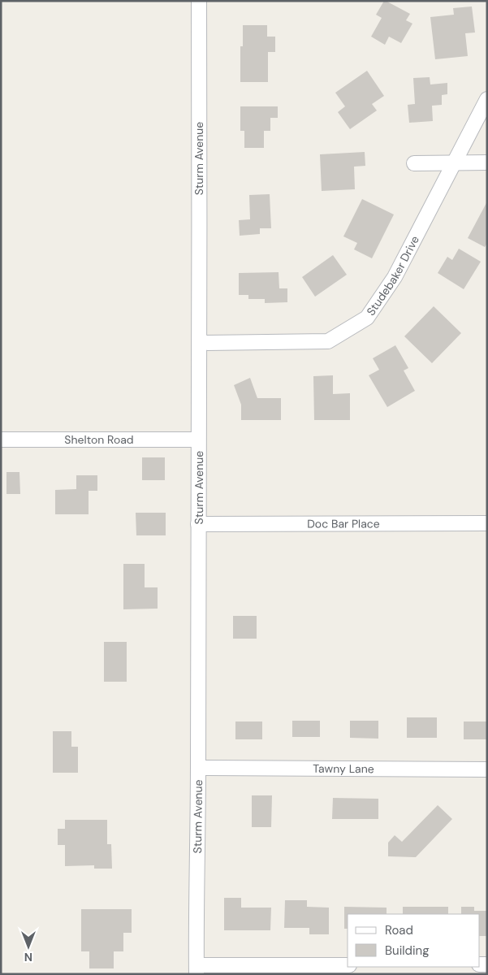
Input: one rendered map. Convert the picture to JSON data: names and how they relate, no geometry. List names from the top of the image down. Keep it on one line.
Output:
{"streets":{"street":["Sturm Avenue","Studebaker Drive","Shelton Road","Doc Bar Place","Tawny Lane"]},"crossings":[["Sturm Avenue","Studebaker Drive"],["Sturm Avenue","Shelton Road"],["Sturm Avenue","Doc Bar Place"],["Sturm Avenue","Tawny Lane"]],"legend":["Road","Building"],"north":"bottom"}
